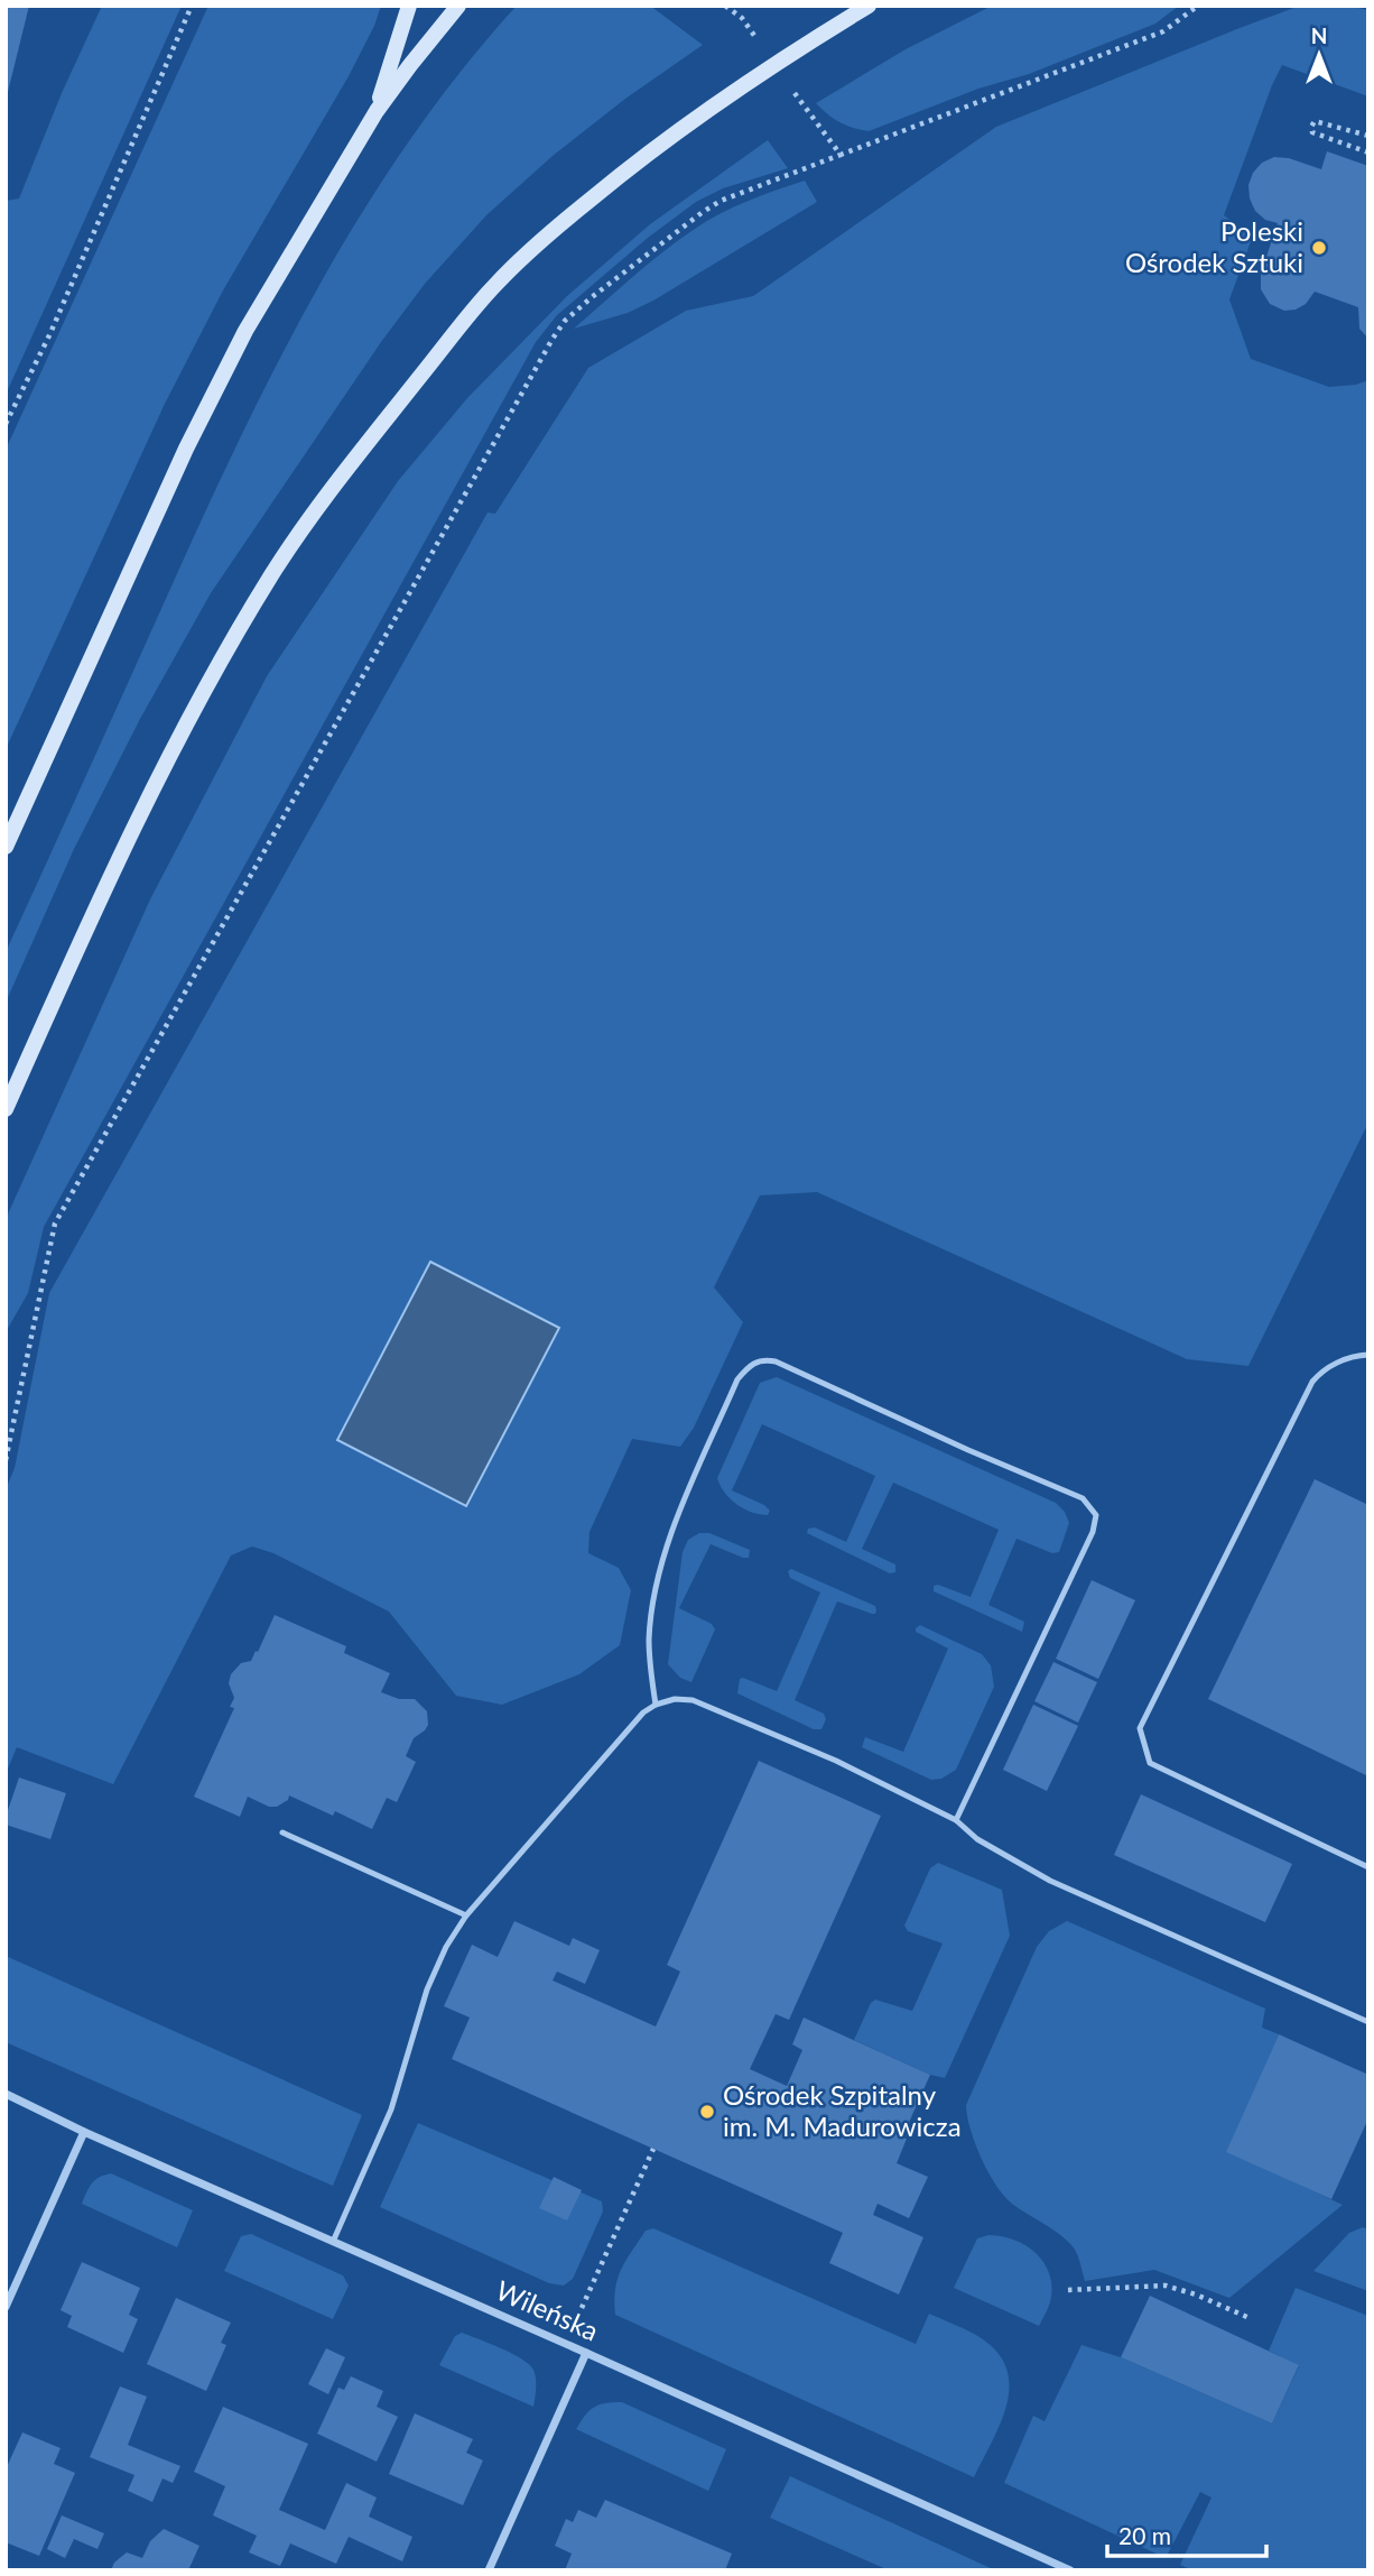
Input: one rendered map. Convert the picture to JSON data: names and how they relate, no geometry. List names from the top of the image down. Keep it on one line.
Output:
{"streets":{"street":["Wileńska"]},"places":["Poleski Ośrodek Sztuki","Ośrodek Szpitalny im. M. Madurowicza"],"scale_bar":"20 m","north":"top"}
